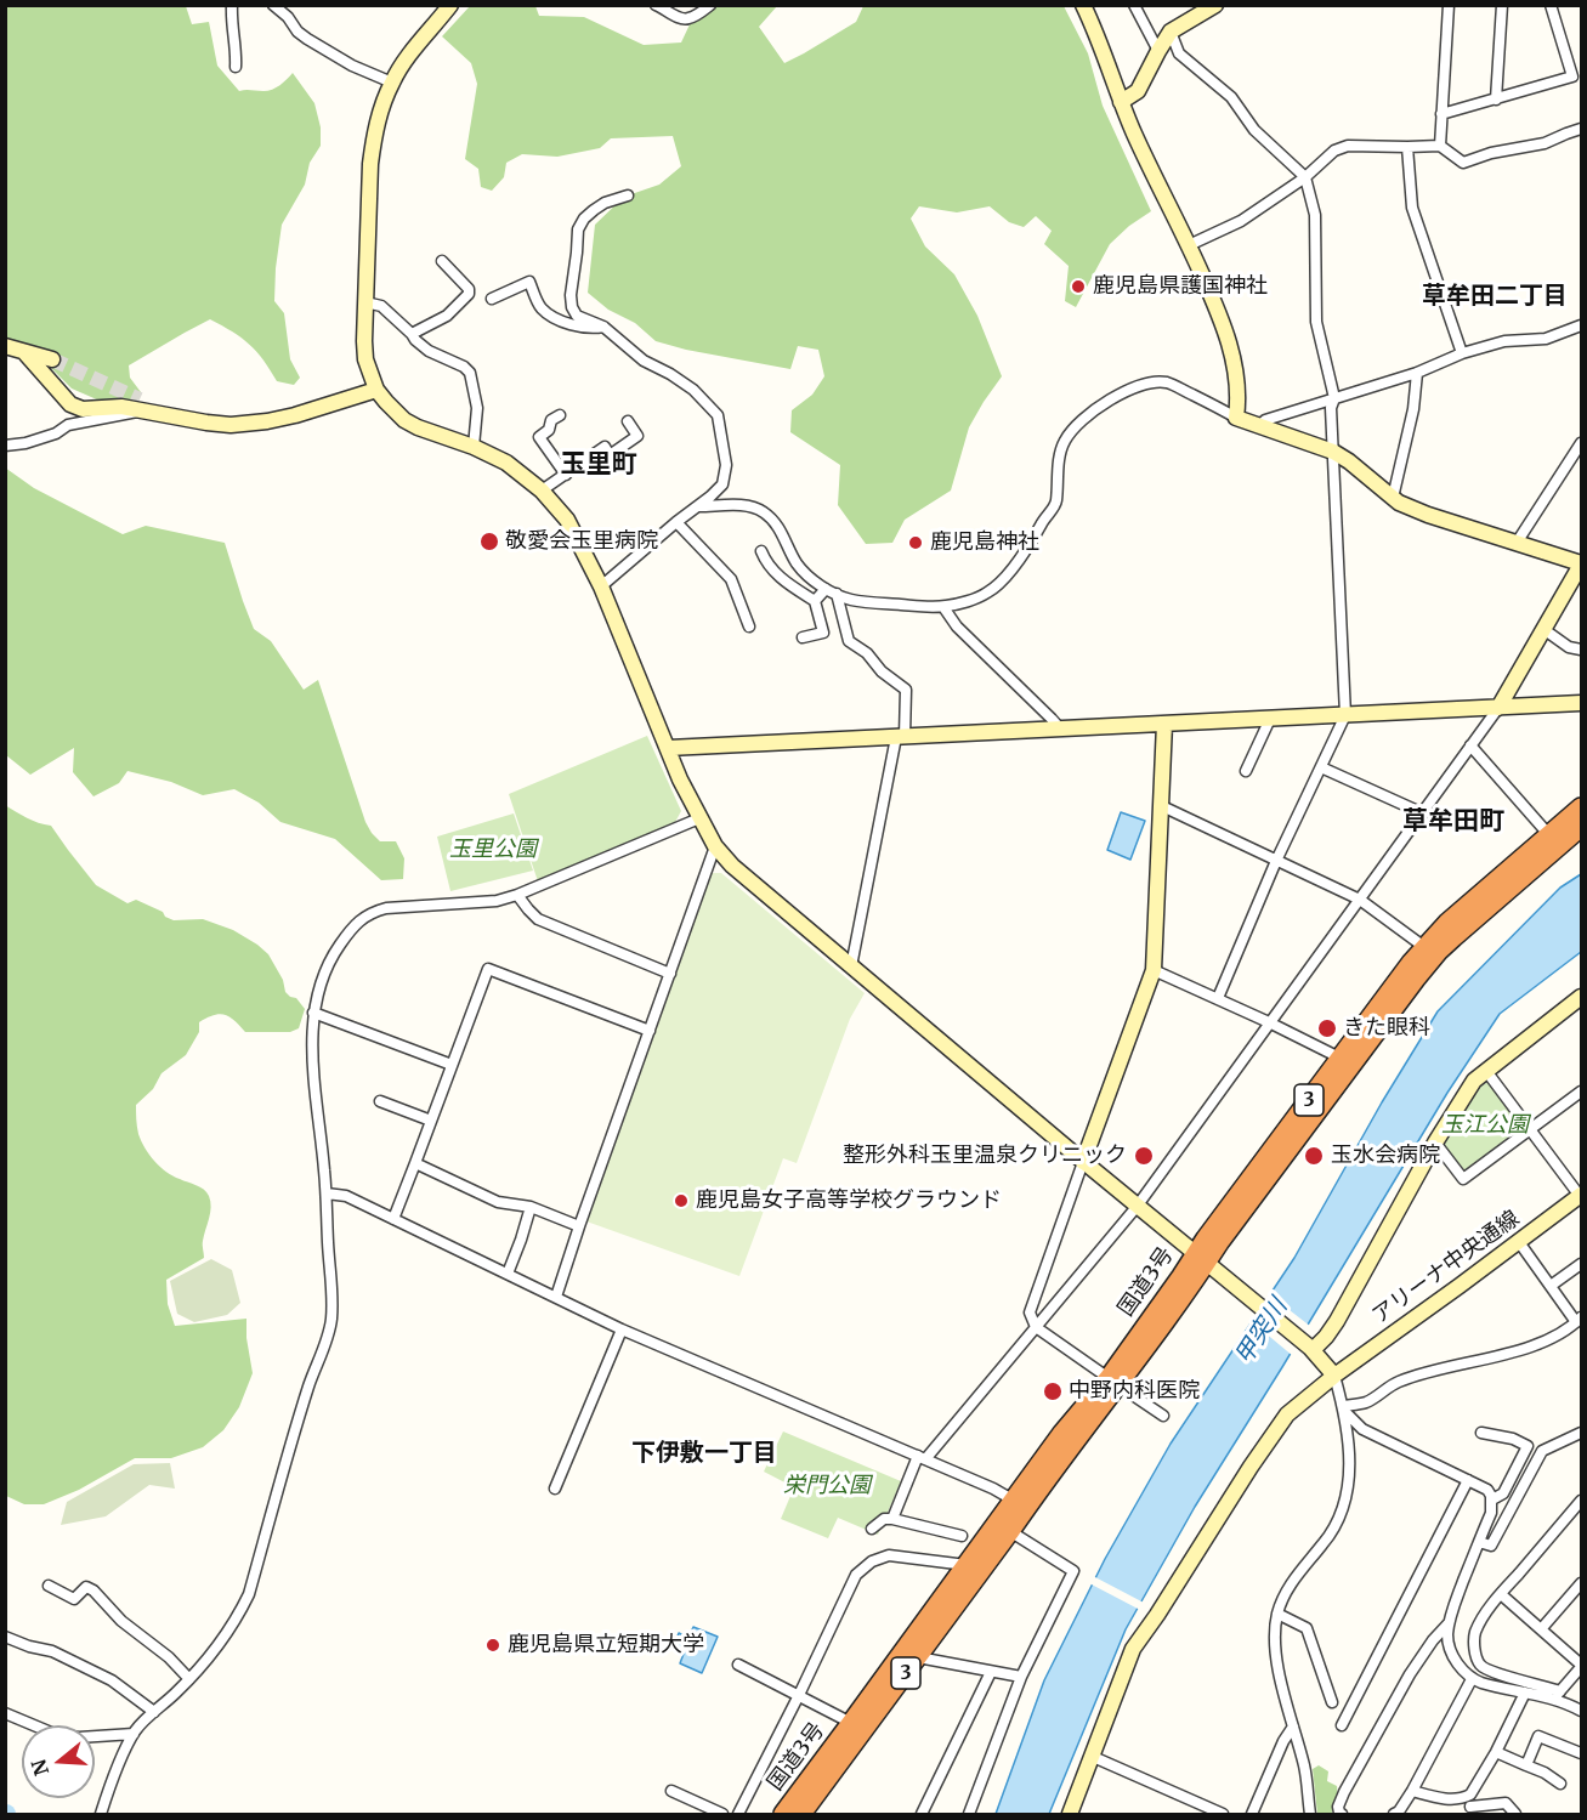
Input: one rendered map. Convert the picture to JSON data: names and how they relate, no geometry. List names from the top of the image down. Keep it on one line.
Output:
{"streets":{"highway":["3","国道3号"],"street":["アリーナ中央通線"]},"districts":["草牟田二丁目","玉里町","草牟田町","下伊敷一丁目"],"water":["甲突川"],"parks":["玉里公園","玉江公園","栄門公園"],"places":["鹿児島県護国神社","敬愛会玉里病院","鹿児島神社","きた眼科","整形外科玉里温泉クリニック","玉水会病院","鹿児島女子高等学校グラウンド","中野内科医院","鹿児島県立短期大学"],"north":"left"}
